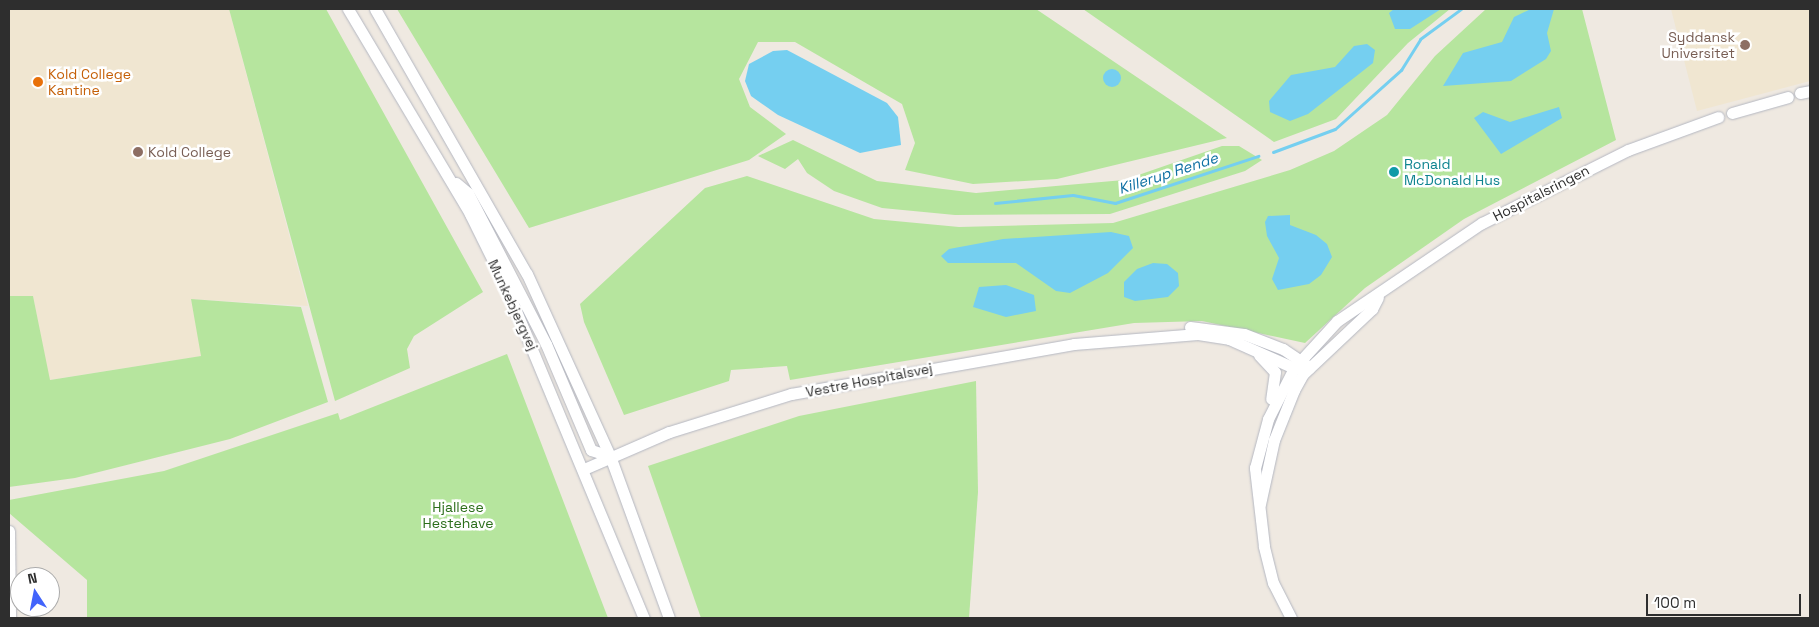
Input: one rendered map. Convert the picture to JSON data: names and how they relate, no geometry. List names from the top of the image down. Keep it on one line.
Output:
{"streets":{"street":["Hospitalsringen","Munkebjergvej","Vestre Hospitalsvej"]},"crossings":[["Hospitalsringen","Vestre Hospitalsvej"],["Munkebjergvej","Vestre Hospitalsvej"]],"water":["Killerup Rende"],"parks":["Hjallese Hestehave"],"places":["Syddansk Universitet","Kold College Kantine","Kold College","Ronald McDonald Hus"],"scale_bar":"100 m","north":"top"}
